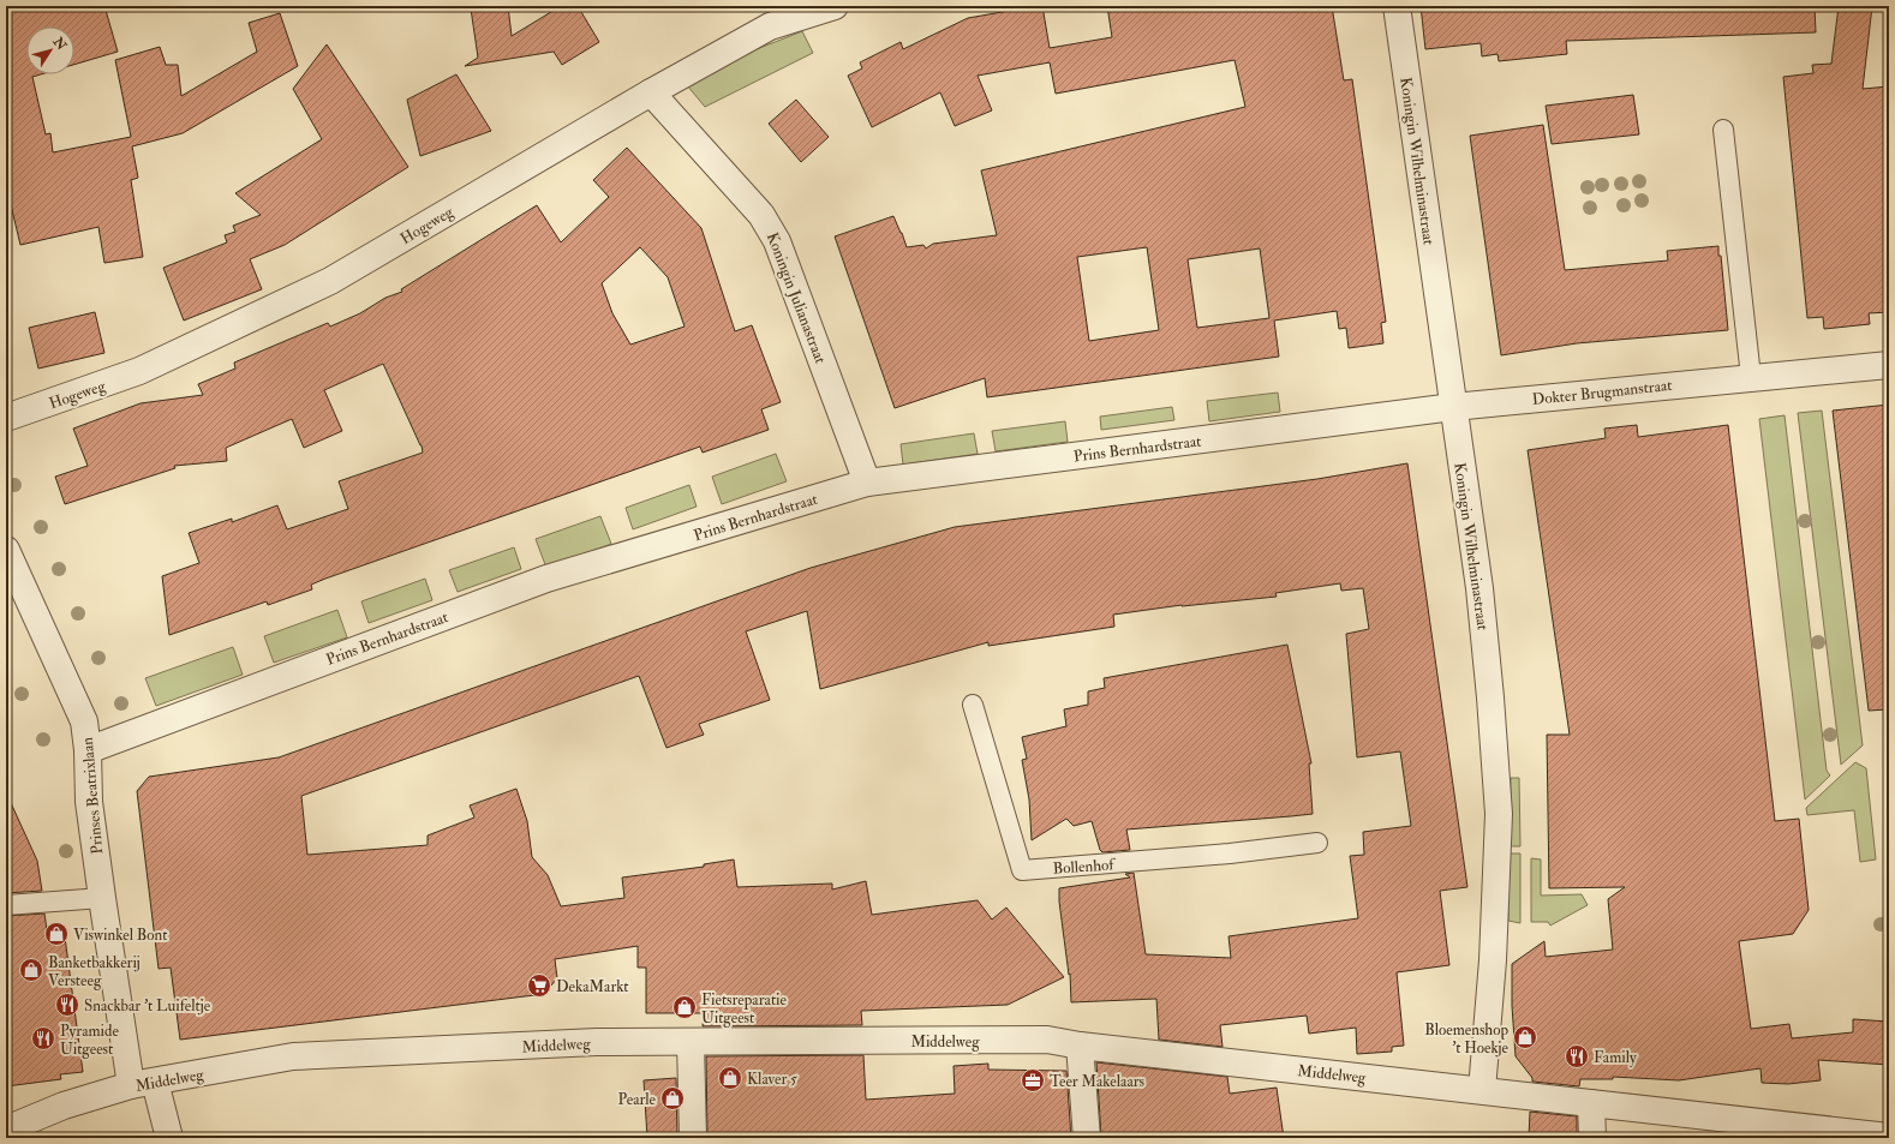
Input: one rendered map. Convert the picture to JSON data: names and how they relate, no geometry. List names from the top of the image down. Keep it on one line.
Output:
{"streets":{"street":["Koningin Wilhelminastraat","Hogeweg","Koningin Julianastraat","Dokter Brugmanstraat","Prins Bernhardstraat","Prinses Beatrixlaan","Middelweg"],"lane":["Bollenhof"]},"crossings":[["Koningin Wilhelminastraat","Dokter Brugmanstraat"],["Koningin Wilhelminastraat","Prins Bernhardstraat"],["Koningin Wilhelminastraat","Middelweg"],["Hogeweg","Koningin Julianastraat"],["Koningin Julianastraat","Prins Bernhardstraat"],["Dokter Brugmanstraat","Prins Bernhardstraat"],["Prins Bernhardstraat","Prinses Beatrixlaan"],["Prinses Beatrixlaan","Middelweg"]],"places":{"shop":["Viswinkel Bont","Banketbakkerij Versteeg","Fietsreparatie Uitgeest","Bloemenshop 't Hoekje","Klaver 5","Pearle"],"supermarket":["DekaMarkt"],"restaurant":["Snackbar 't Luifeltje","Pyramide Uitgeest","Family"],"office":["Teer Makelaars"]},"north":"top right"}
